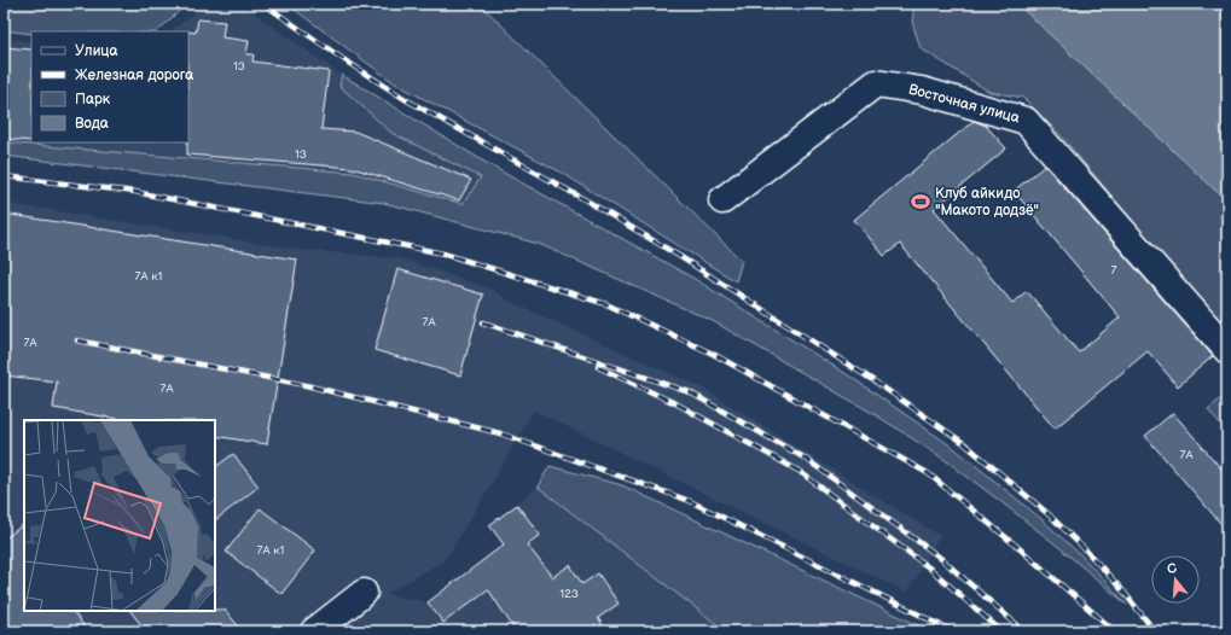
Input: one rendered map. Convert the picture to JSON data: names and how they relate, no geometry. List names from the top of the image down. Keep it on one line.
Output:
{"streets":{"street":["Восточная улица"]},"places":{"sports":["Клуб айкидо \"Макото додзё\""]},"house_numbers":["13","13","7","7А к1","7А","7А","7А","7А","7А к1","123"],"legend":["Улица","Железная дорога","Парк","Вода"],"north":"top"}
